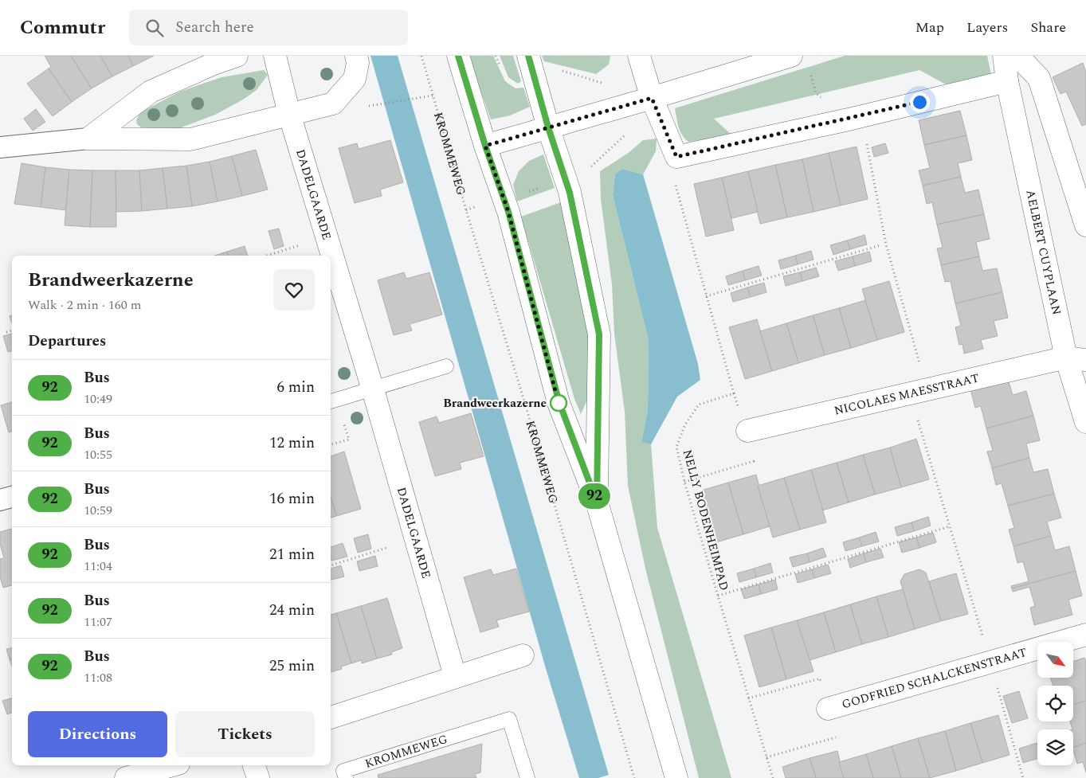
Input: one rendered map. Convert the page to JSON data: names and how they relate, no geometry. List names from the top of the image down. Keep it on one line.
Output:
{"streets":{"street":["DADELGAARDE","AELBERT CUYPLAAN","NICOLAES MAESSTRAAT","GODFRIED SCHALCKENSTRAAT"],"lane":["KROMMEWEG"],"path":["NELLY BODENHEIMPAD"]},"crossings":[["AELBERT CUYPLAAN","NICOLAES MAESSTRAAT"]],"places":["Brandweerkazerne"],"lines":["bus line 92"],"north":"bottom right","page":{"header":"Commutr","search":"Search here","nav":["Map","Layers","Share"],"on_map":"92","heading":[["Brandweerkazerne","Walk · 2 min · 160 m"],"Departures"],"list":[{"mark":"92","name":"Bus","note":"10:49","value":"6 min"},{"mark":"92","name":"Bus","note":"10:55","value":"12 min"},{"mark":"92","name":"Bus","note":"10:59","value":"16 min"},{"mark":"92","name":"Bus","note":"11:04","value":"21 min"},{"mark":"92","name":"Bus","note":"11:07","value":"24 min"},{"mark":"92","name":"Bus","note":"11:08","value":"25 min"}],"buttons":["Directions","Tickets"]}}
